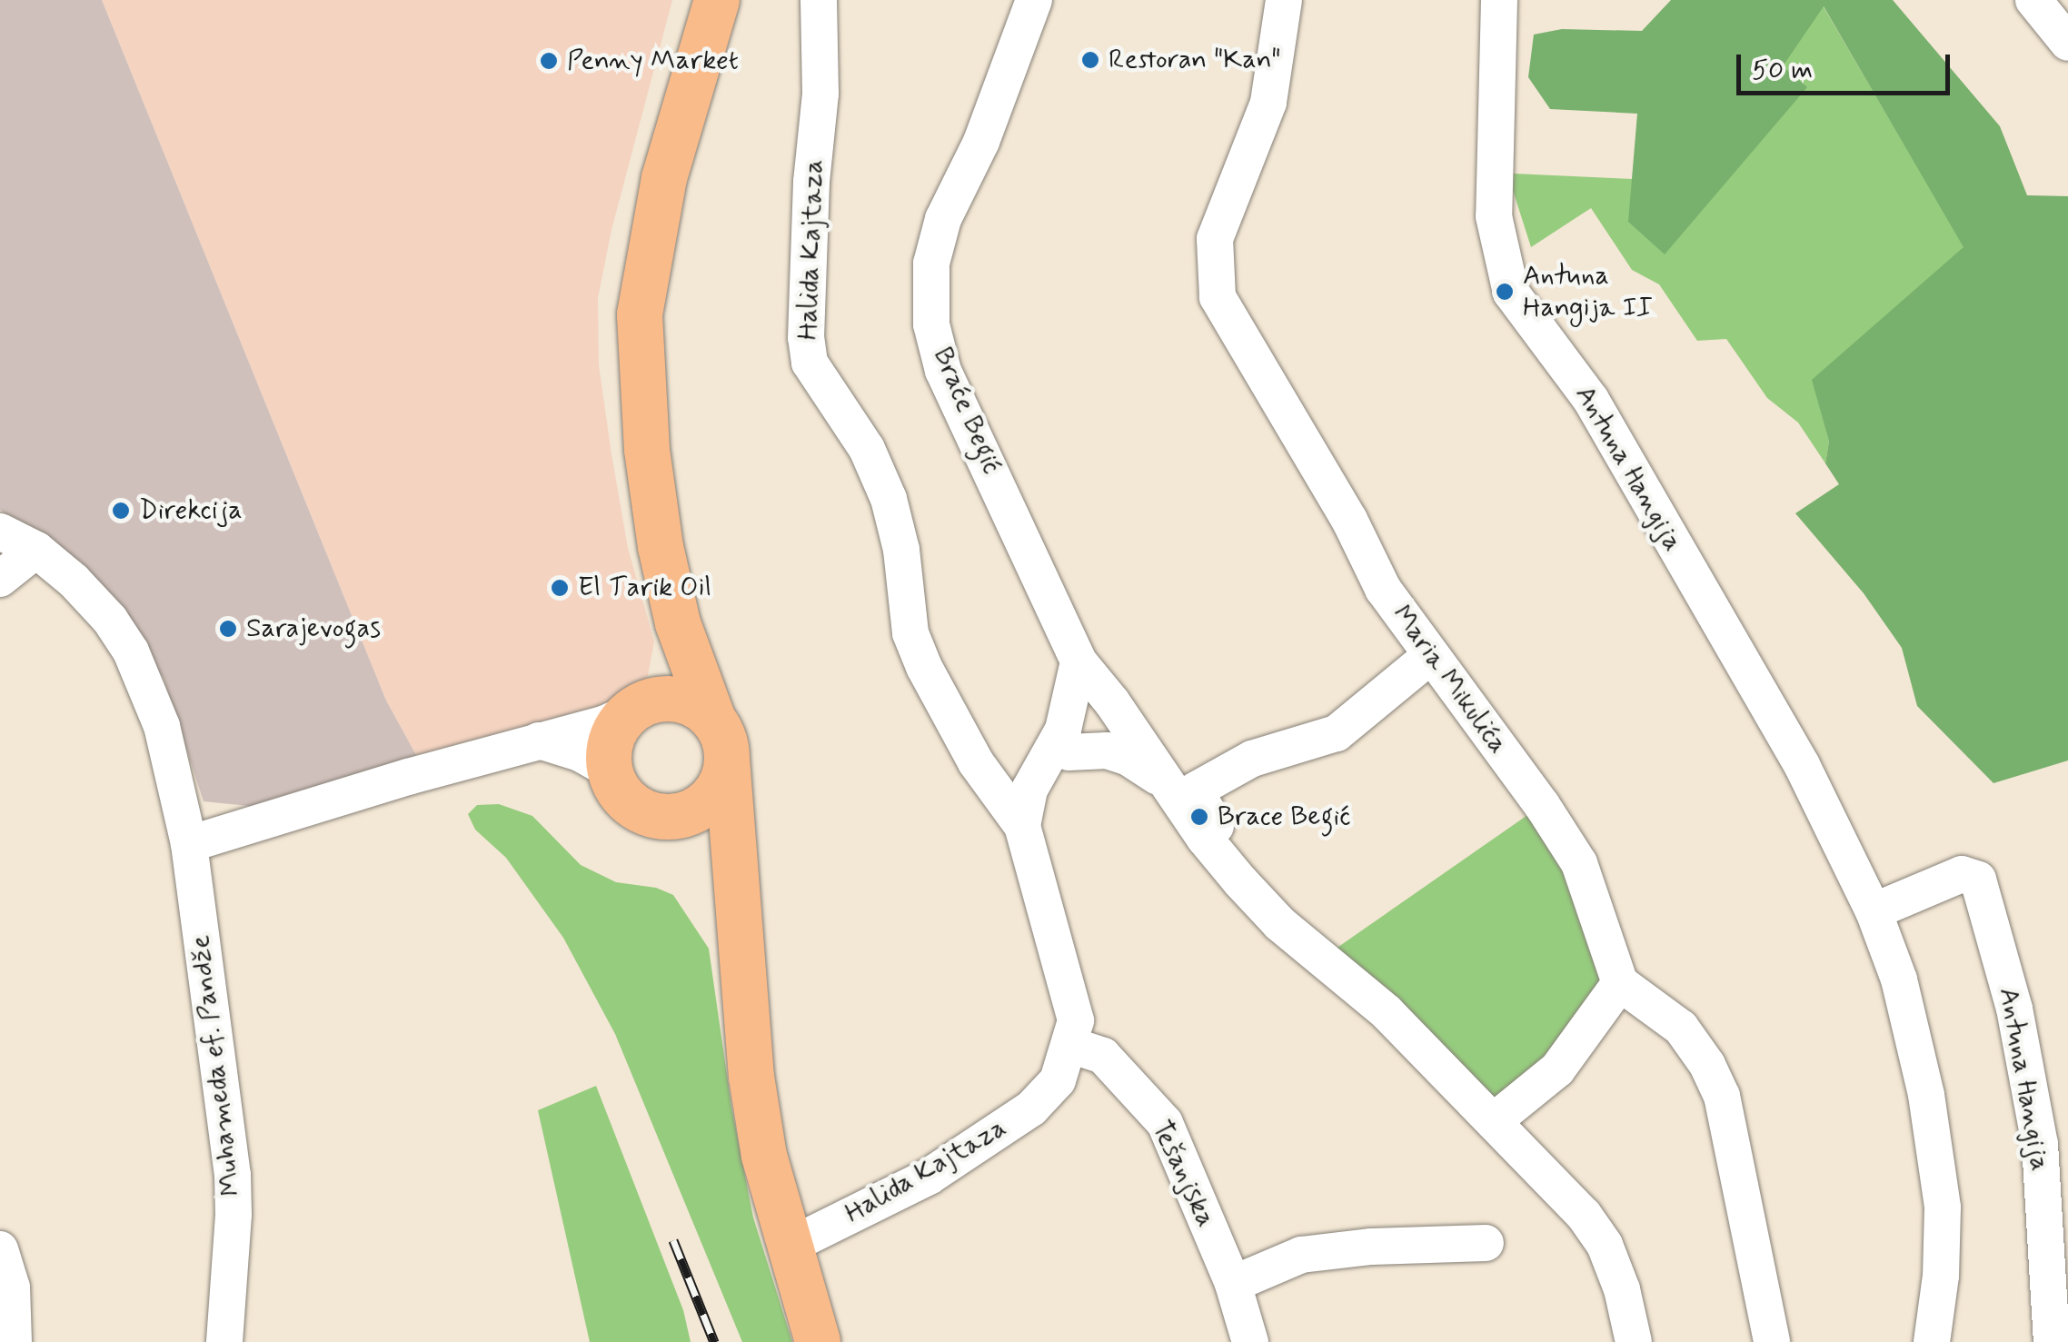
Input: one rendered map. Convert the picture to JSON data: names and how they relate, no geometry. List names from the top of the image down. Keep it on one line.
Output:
{"streets":{"street":["Halida Kajtaza","Braće Begić","Antuna Hangija","Maria Mikulića","Muhameda ef. Pandže","Tešanjska"]},"crossings":[["Halida Kajtaza","Tešanjska"]],"places":["Restoran \"Kan\"","Penny Market","Antuna Hangija II","Direkcija","El Tarik Oil","Sarajevogas","Brace Begić"],"scale_bar":"50 m"}
